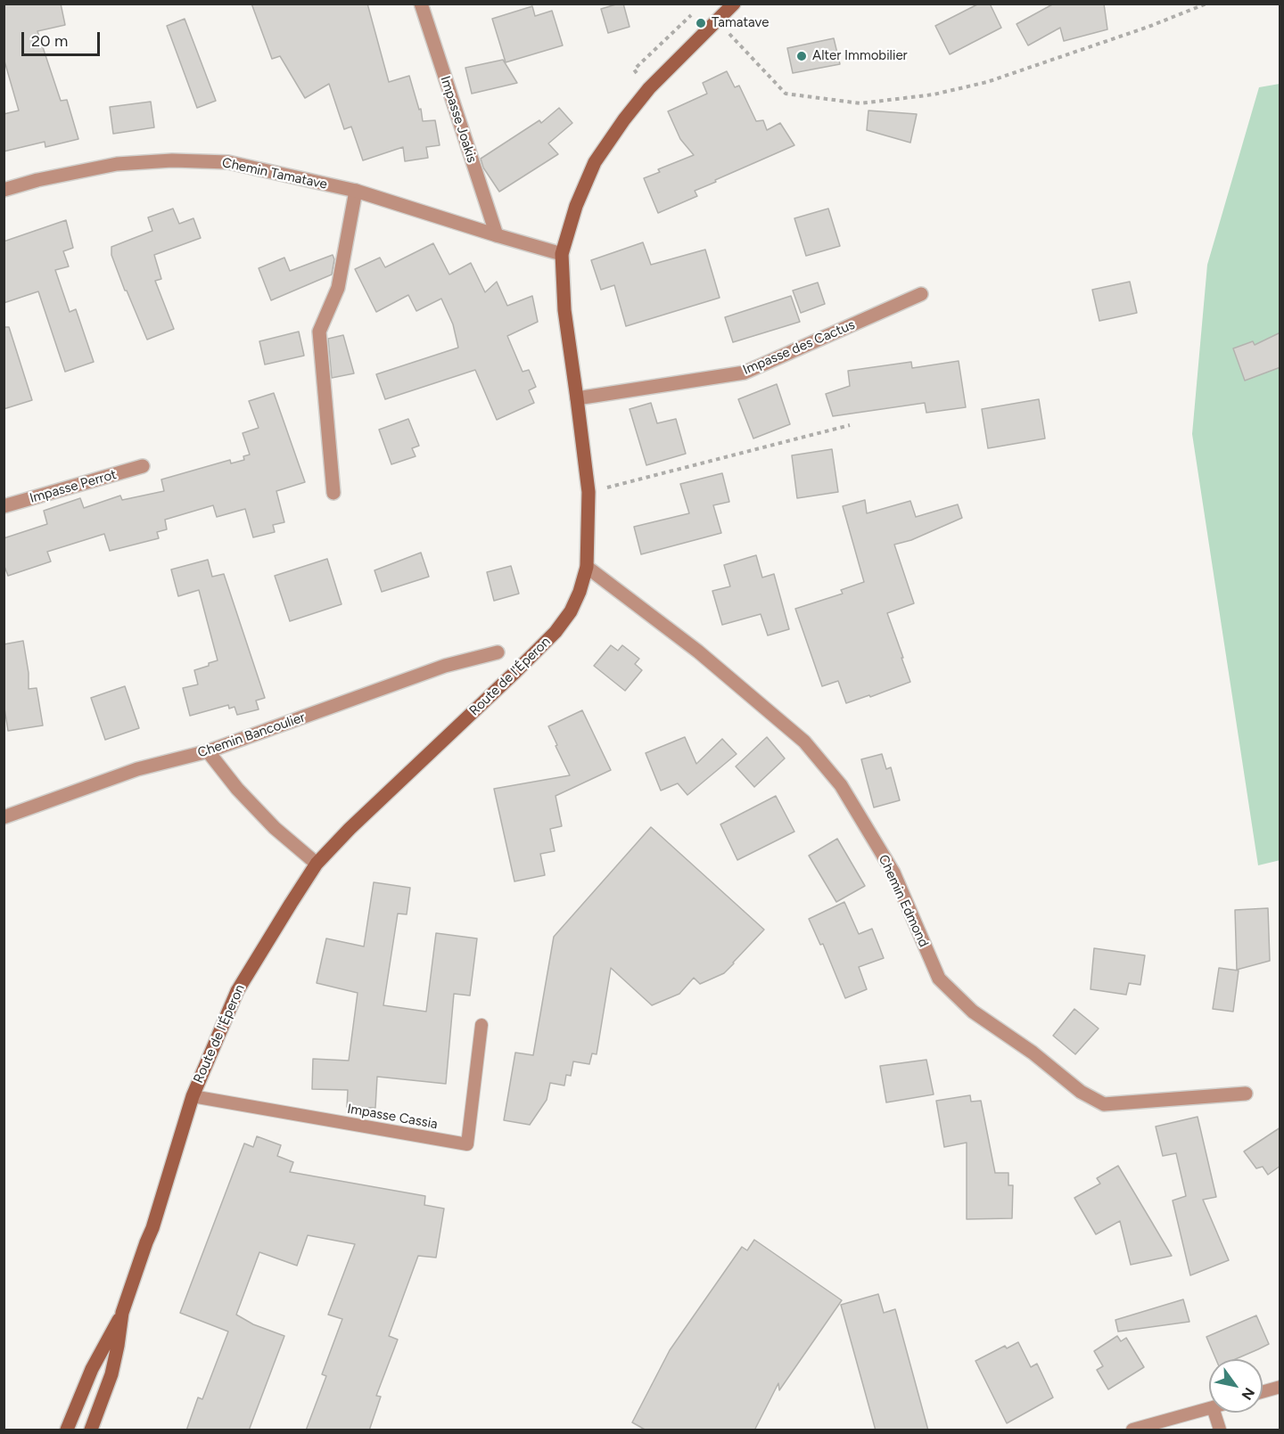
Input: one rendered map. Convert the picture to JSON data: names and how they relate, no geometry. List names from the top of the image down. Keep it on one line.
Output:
{"streets":{"main road":["Route de l'Éperon"],"street":["Impasse Joakis","Chemin Tamatave","Impasse des Cactus","Impasse Perrot","Chemin Bancoulier","Chemin Edmond"],"lane":["Impasse Cassia"]},"crossings":[["Impasse Joakis","Chemin Tamatave"],["Chemin Tamatave","Route de l'Éperon"],["Impasse des Cactus","Route de l'Éperon"],["Route de l'Éperon","Chemin Edmond"],["Route de l'Éperon","Impasse Cassia"]],"places":["Tamatave","Alter Immobilier"],"scale_bar":"20 m","north":"bottom right"}
